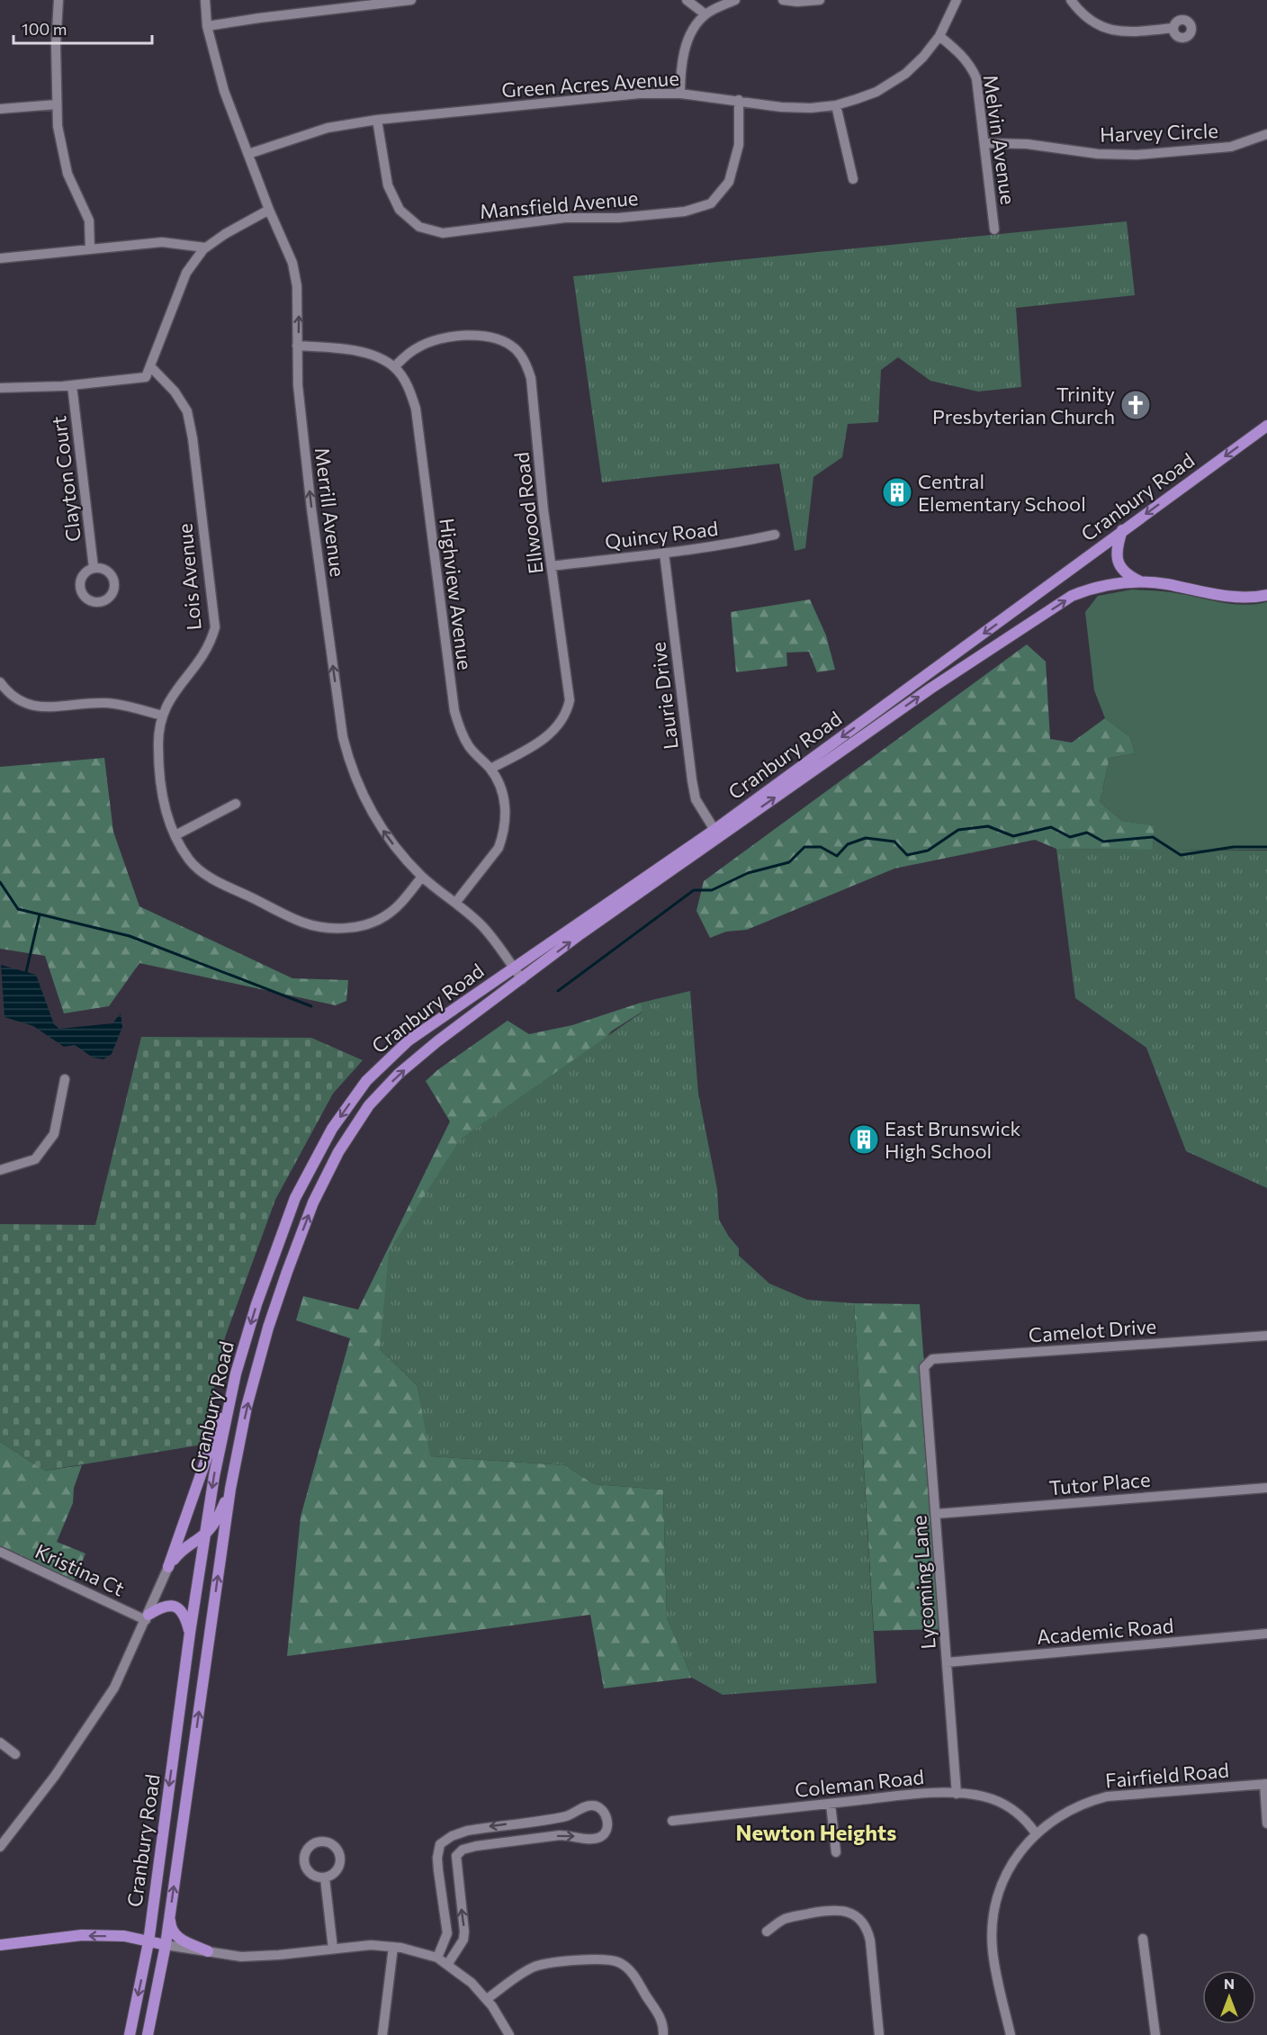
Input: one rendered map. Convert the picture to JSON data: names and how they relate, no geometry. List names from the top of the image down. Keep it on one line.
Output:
{"streets":{"main road":["Cranbury Road"],"street":["Green Acres Avenue","Harvey Circle","Melvin Avenue","Mansfield Avenue","Clayton Court","Merrill Avenue","Ellwood Road","Quincy Road","Lois Avenue","Highview Avenue","Laurie Drive","Camelot Drive","Tutor Place","Kristina Ct","Lycoming Lane","Academic Road","Fairfield Road","Coleman Road"]},"crossings":[["Green Acres Avenue","Melvin Avenue"],["Green Acres Avenue","Mansfield Avenue"],["Green Acres Avenue","Merrill Avenue"],["Harvey Circle","Melvin Avenue"],["Cranbury Road","Merrill Avenue"],["Cranbury Road","Laurie Drive"],["Merrill Avenue","Lois Avenue"],["Merrill Avenue","Highview Avenue"],["Ellwood Road","Quincy Road"],["Ellwood Road","Highview Avenue"],["Quincy Road","Laurie Drive"],["Camelot Drive","Lycoming Lane"],["Tutor Place","Lycoming Lane"],["Lycoming Lane","Academic Road"],["Lycoming Lane","Coleman Road"],["Fairfield Road","Coleman Road"]],"one_way":["Merrill Avenue"],"districts":["Newton Heights"],"places":{"church":["Trinity Presbyterian Church"],"building":["Central Elementary School","East Brunswick High School"]},"scale_bar":"100 m","north":"top"}
